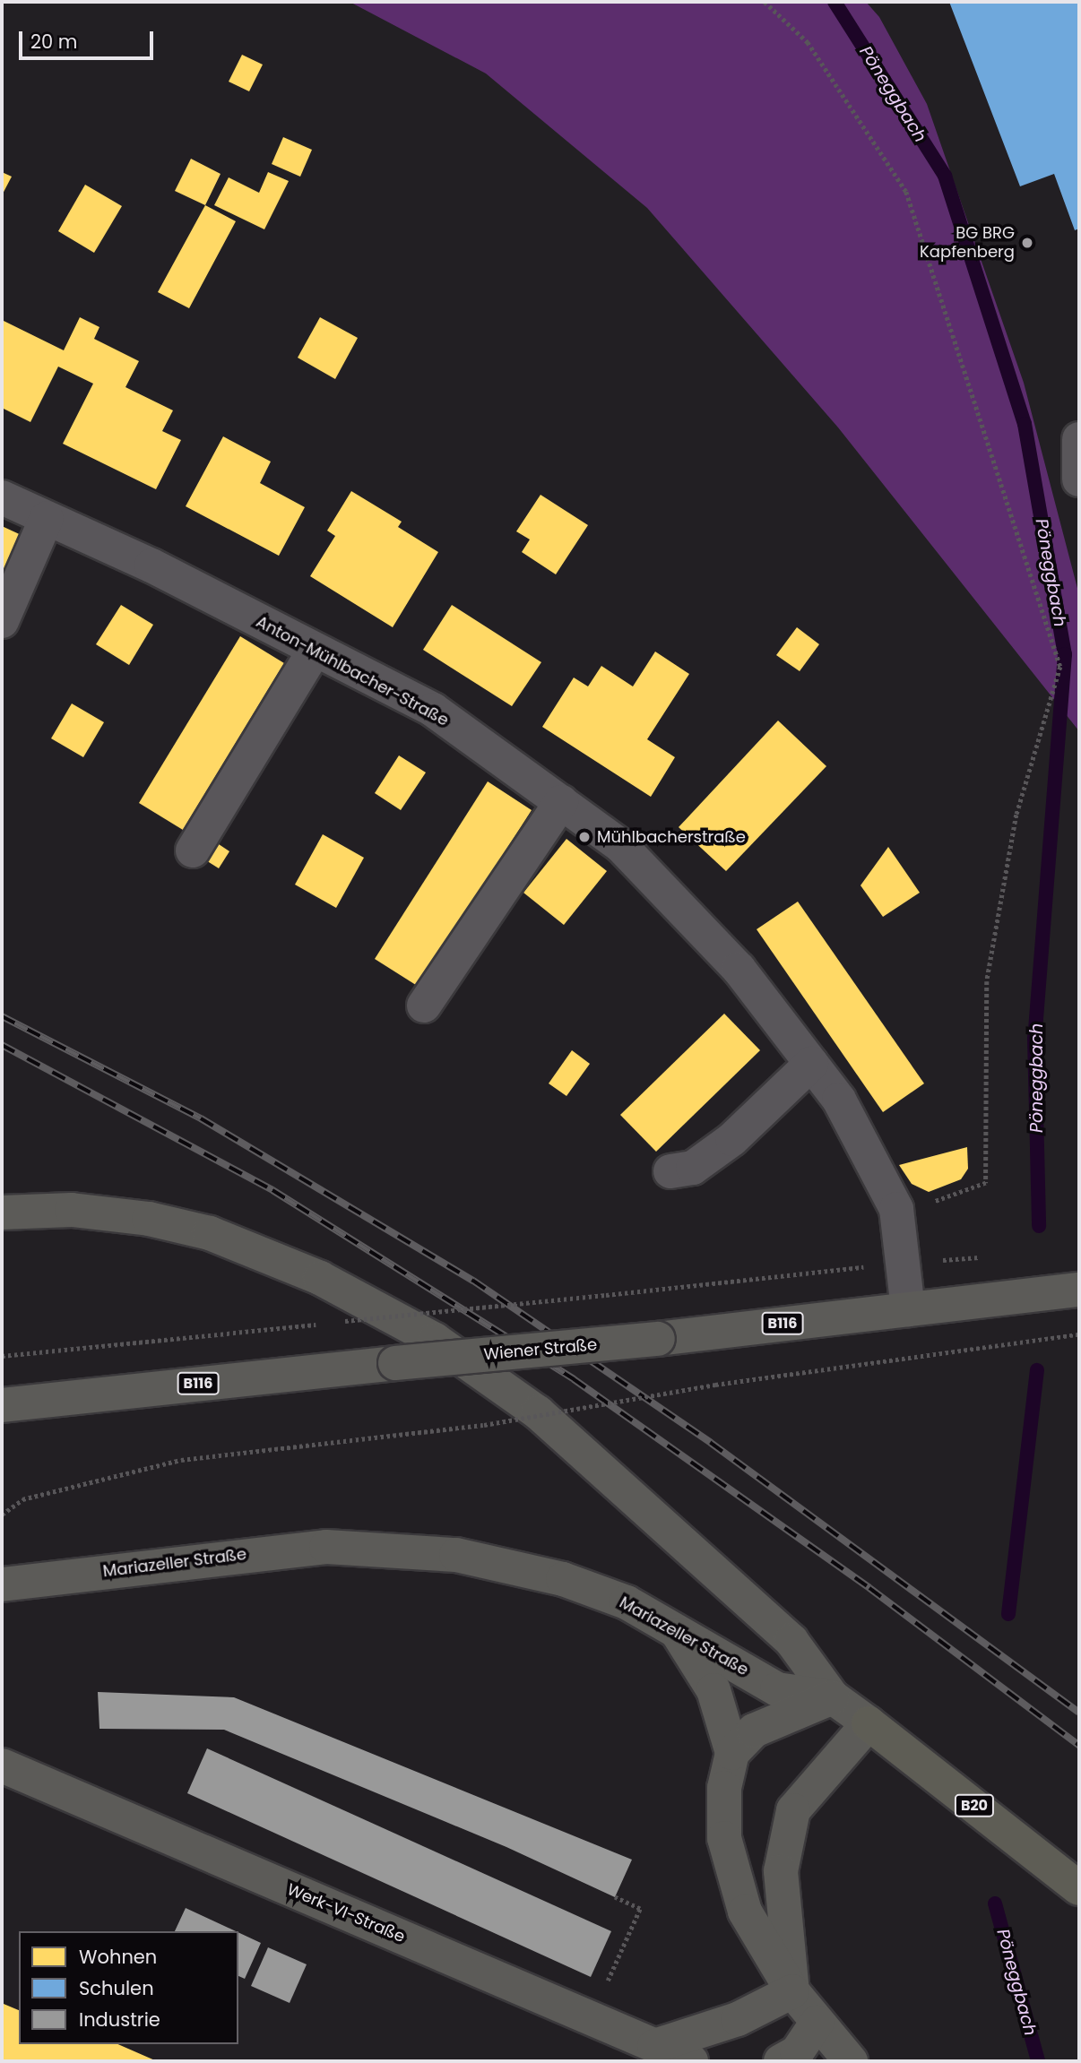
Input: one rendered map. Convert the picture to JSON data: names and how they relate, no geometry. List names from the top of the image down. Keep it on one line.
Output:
{"streets":{"highway":["Mariazeller Straße","B20"],"main road":["B116","Wiener Straße","Werk-VI-Straße"],"street":["Anton-Mühlbacher-Straße"]},"crossings":[["Anton-Mühlbacher-Straße","Wiener Straße"]],"water":["Pöneggbach"],"places":["BG BRG Kapfenberg","Mühlbacherstraße"],"legend":["Wohnen","Schulen","Industrie"],"scale_bar":"20 m"}
